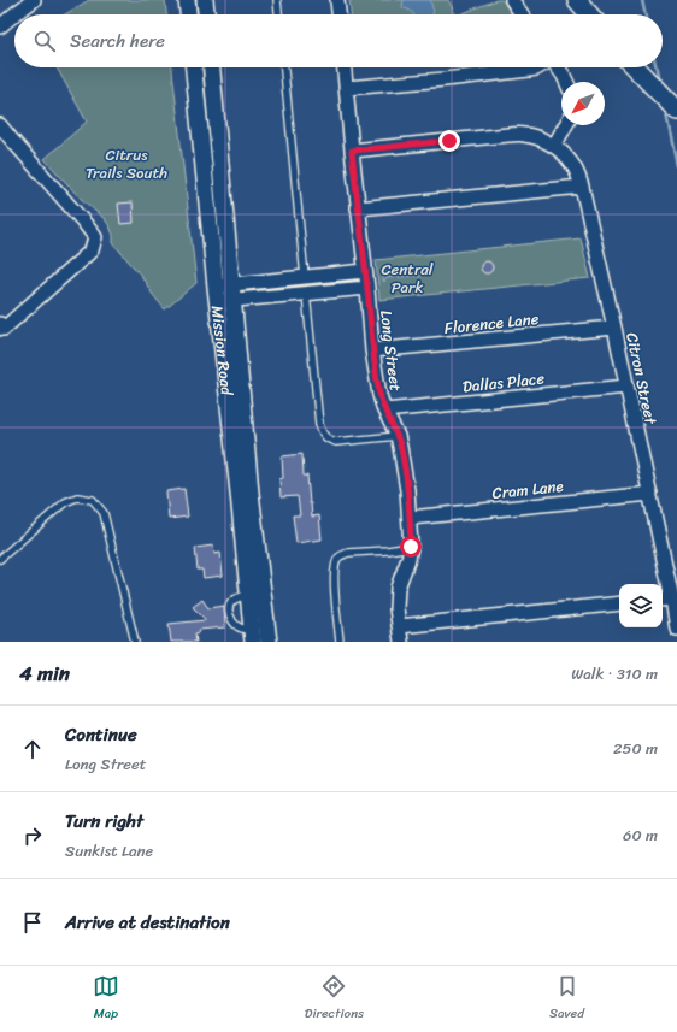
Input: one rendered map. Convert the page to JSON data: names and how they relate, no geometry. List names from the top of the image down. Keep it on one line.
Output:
{"streets":{"street":["Florence Lane","Mission Road","Long Street","Citron Street","Dallas Place","Cram Lane"]},"crossings":[["Florence Lane","Long Street"],["Florence Lane","Citron Street"],["Long Street","Dallas Place"],["Long Street","Cram Lane"],["Citron Street","Dallas Place"],["Citron Street","Cram Lane"]],"parks":["Citrus Trails South","Central Park"],"north":"bottom left","page":{"search":"Search here","heading":["4 min","Walk · 310 m"],"list":[["Continue","Long Street","250 m"],["Turn right","Sunkist Lane","60 m"],"Arrive at destination"],"nav":["Map","Directions","Saved"]}}
